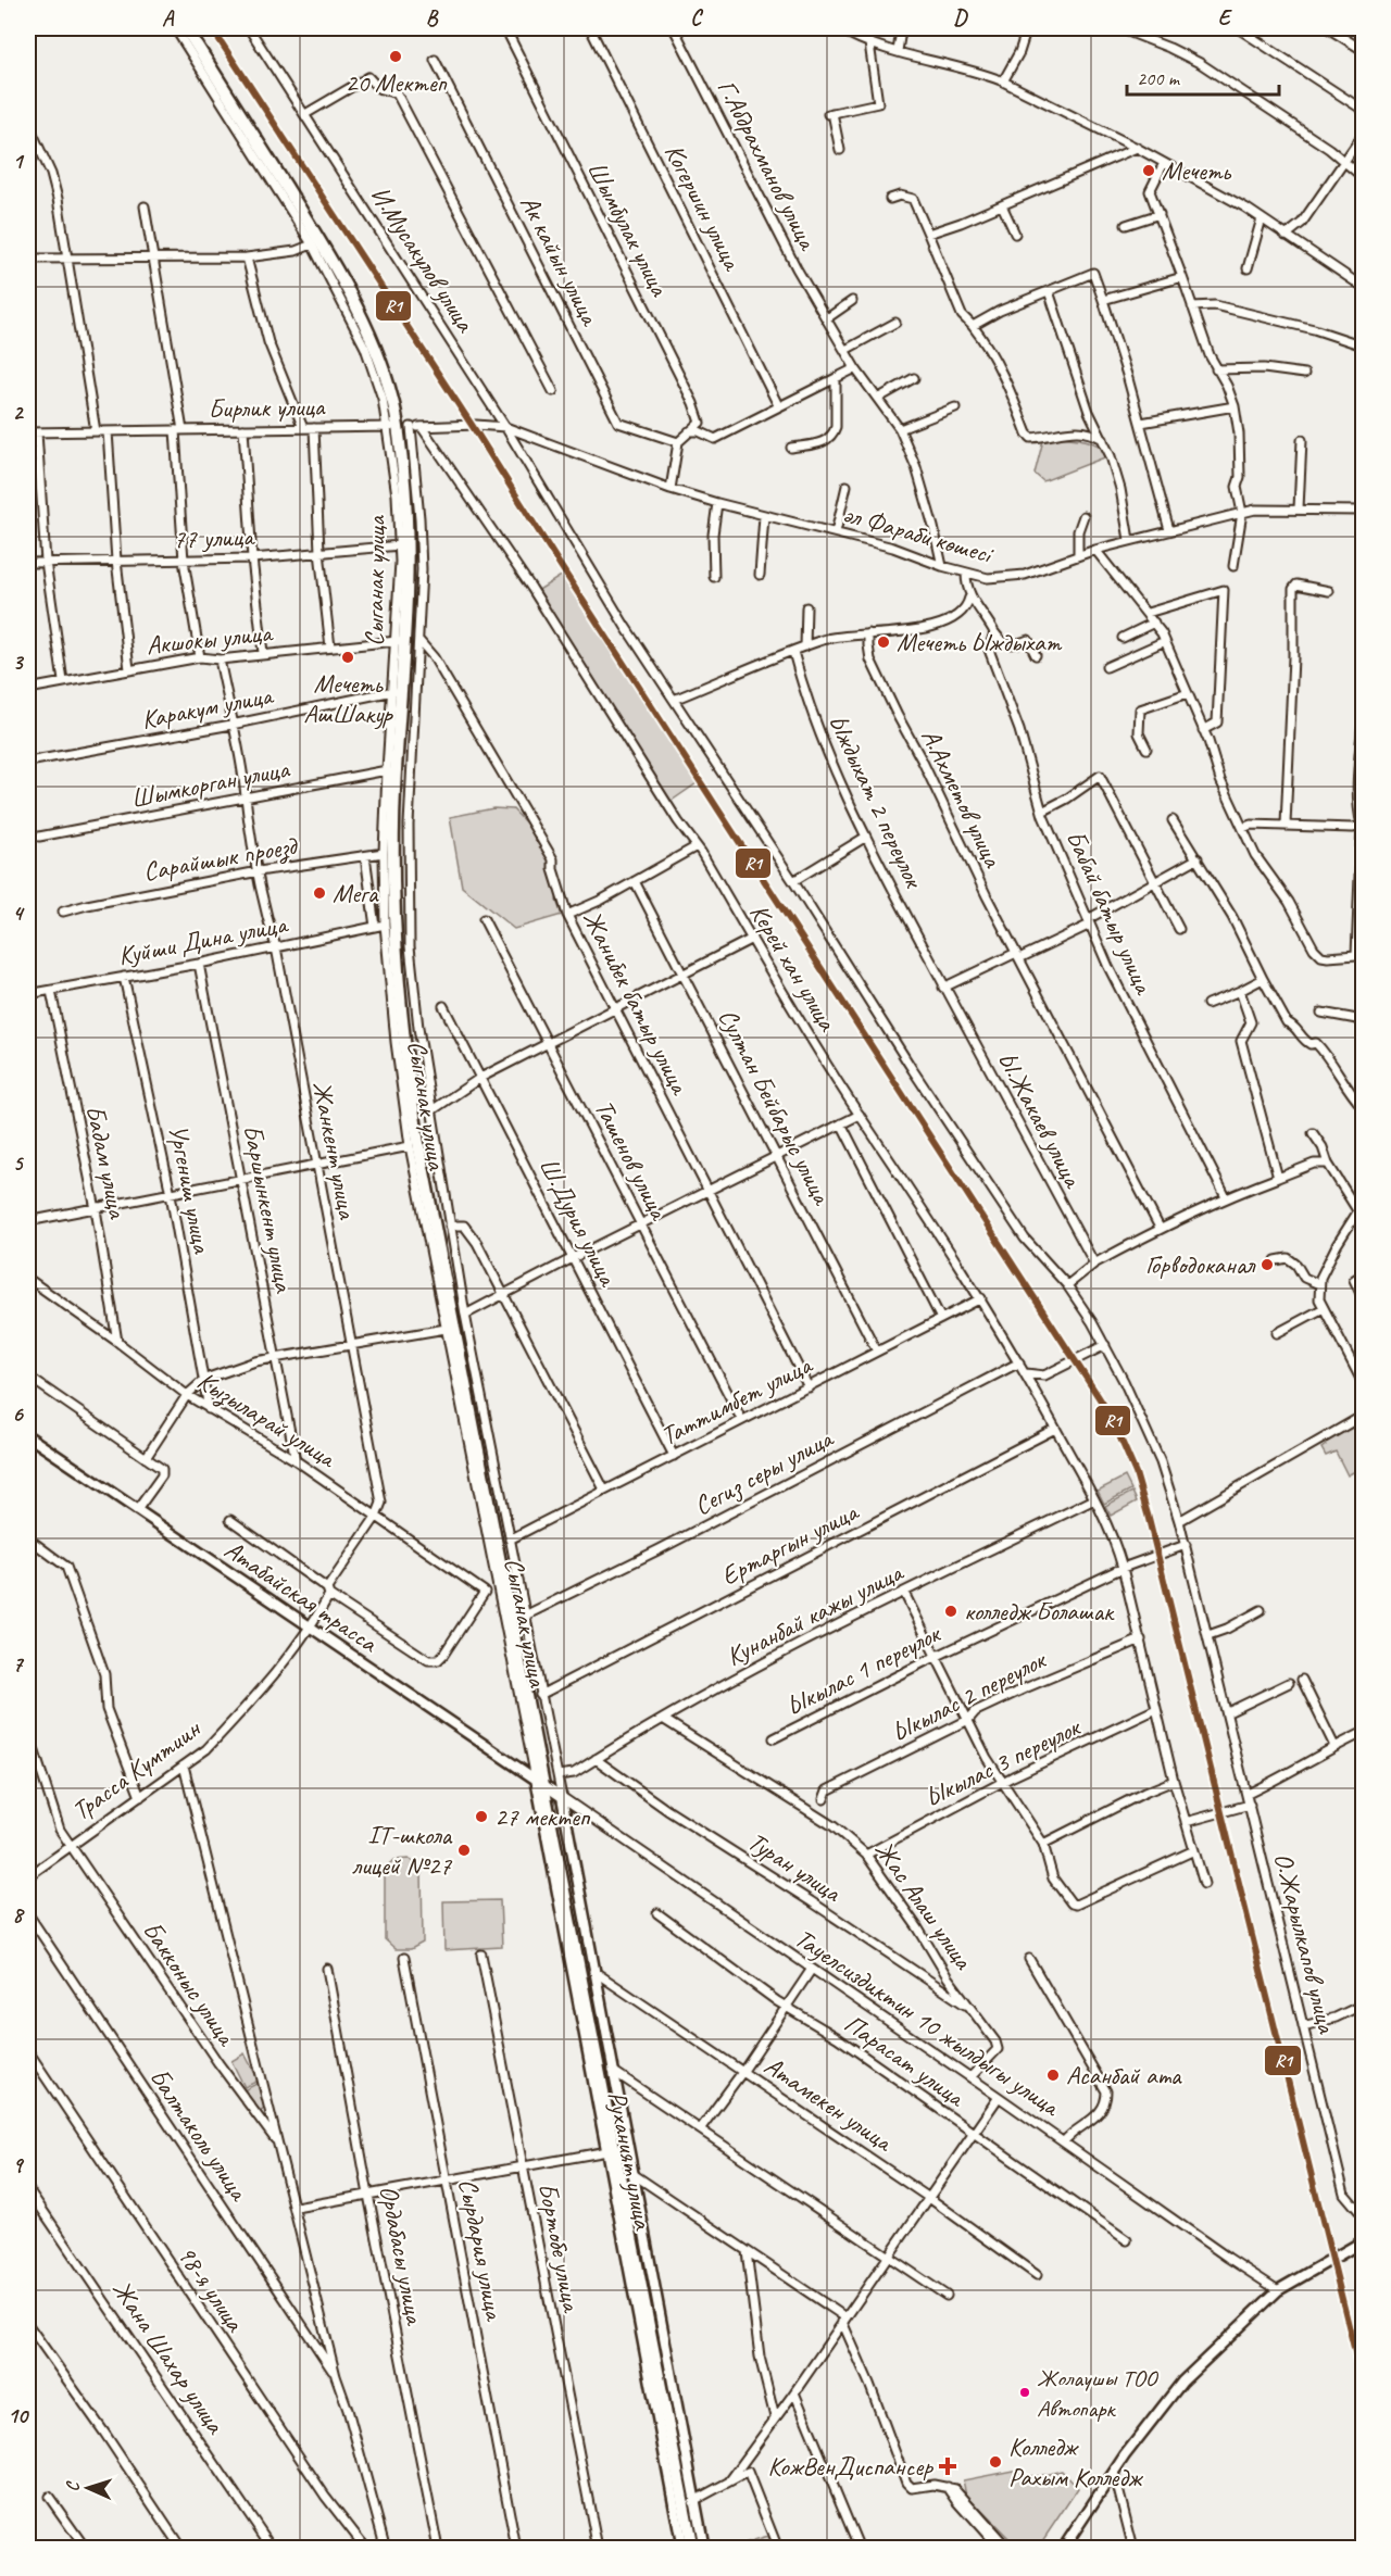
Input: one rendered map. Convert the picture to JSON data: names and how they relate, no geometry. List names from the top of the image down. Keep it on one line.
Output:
{"streets":{"main road":["Атабайская трасса","Руханият улица"],"street":["Г.Абдрахманов улица","Когершин улица","Шымбулак улица","И.Мусакулов улица","Ак кайын улица","Бирлик улица","әл Фараби көшесі","77 улица","Сыганак улица","Акшокы улица","Каракум улица","Шымкорган улица","А.Ахметов улица","Ыждыхат 2 переулок","Сарайшык проезд","Бабай батыр улица","Куйши Дина улица","Керей хан улица","Жанибек батыр улица","Султан Бейбарыс улица","Ы.Жакаев улица","Жанкент улица","Ташенов улица","Бадам улица","Ургениш улица","Баршынкент улица","Ш.Дурия улица","Таттимбет улица","Кызыларай улица","Сегиз серы улица","Ертаргын улица","Кунанбай кажы улица","Ыкылас 1 переулок","Ыкылас 2 переулок","Ыкылас 3 переулок","Трасса Кумтиин","Туран улица","Жас Алаш улица","О.Жарылкапов улица","Бакконыс улица","Тауелсиздиктин 10 жылдыгы улица","Парасат улица","Атамекен улица","Балтаколь улица","Бортобе улица","Сырдария улица","Ордабасы улица","98-я улица","Жана Шахар улица"]},"crossings":[["Г.Абдрахманов улица","әл Фараби көшесі"],["И.Мусакулов улица","Бирлик улица"],["И.Мусакулов улица","әл Фараби көшесі"],["И.Мусакулов улица","О.Жарылкапов улица"],["Бирлик улица","әл Фараби көшесі"],["Бирлик улица","Сыганак улица"],["Бирлик улица","Керей хан улица"],["77 улица","Сыганак улица"],["Сыганак улица","Акшокы улица"],["Сыганак улица","Каракум улица"],["Сыганак улица","Шымкорган улица"],["Сыганак улица","Сарайшык проезд"],["Сыганак улица","Куйши Дина улица"],["Сыганак улица","Атабайская трасса"],["Сыганак улица","Тауелсиздиктин 10 жылдыгы улица"],["Сыганак улица","Руханият улица"],["Акшокы улица","Жанкент улица"],["Каракум улица","Жанкент улица"],["Шымкорган улица","Жанкент улица"],["Ыждыхат 2 переулок","Ы.Жакаев улица"],["Сарайшык проезд","Жанкент улица"],["Куйши Дина улица","Жанкент улица"],["Куйши Дина улица","Бадам улица"],["Куйши Дина улица","Ургениш улица"],["Куйши Дина улица","Баршынкент улица"],["Керей хан улица","Таттимбет улица"],["Керей хан улица","Сегиз серы улица"],["Керей хан улица","Ертаргын улица"],["Керей хан улица","Кунанбай кажы улица"],["Керей хан улица","Ыкылас 1 переулок"],["Керей хан улица","Ыкылас 2 переулок"],["Керей хан улица","Ыкылас 3 переулок"],["Жанибек батыр улица","Таттимбет улица"],["Султан Бейбарыс улица","Таттимбет улица"],["Жанкент улица","Кызыларай улица"],["Ташенов улица","Таттимбет улица"],["Бадам улица","Кызыларай улица"],["Ургениш улица","Кызыларай улица"],["Баршынкент улица","Кызыларай улица"],["Ш.Дурия улица","Таттимбет улица"],["Атабайская трасса","Трасса Кумтиин"],["Атабайская трасса","Тауелсиздиктин 10 жылдыгы улица"],["Атабайская трасса","Руханият улица"],["Кунанбай кажы улица","Туран улица"],["Кунанбай кажы улица","Жас Алаш улица"],["Ыкылас 1 переулок","О.Жарылкапов улица"],["Ыкылас 3 переулок","Жас Алаш улица"],["Трасса Кумтиин","Бакконыс улица"],["Туран улица","Жас Алаш улица"],["Жас Алаш улица","Тауелсиздиктин 10 жылдыгы улица"],["Тауелсиздиктин 10 жылдыгы улица","Руханият улица"],["Атамекен улица","Руханият улица"]],"places":{"other":["20 Мектеп","Мечеть","Мечеть Ыждыхат","Мечеть АшШакур","Мега","Горводоканал","колледж Болашак","27 мектеп","IT-школа лицей №27","Асанбай ата","Жолаушы ТОО Автопарк","Колледж Рахым Колледж"],"health":["КожВенДиспансер"]},"lines":["transit line R1"],"scale_bar":"200 m","north":"left","grid":{"columns":["A","B","C","D","E"],"rows":["1","2","3","4","5","6","7","8","9","10"]}}
